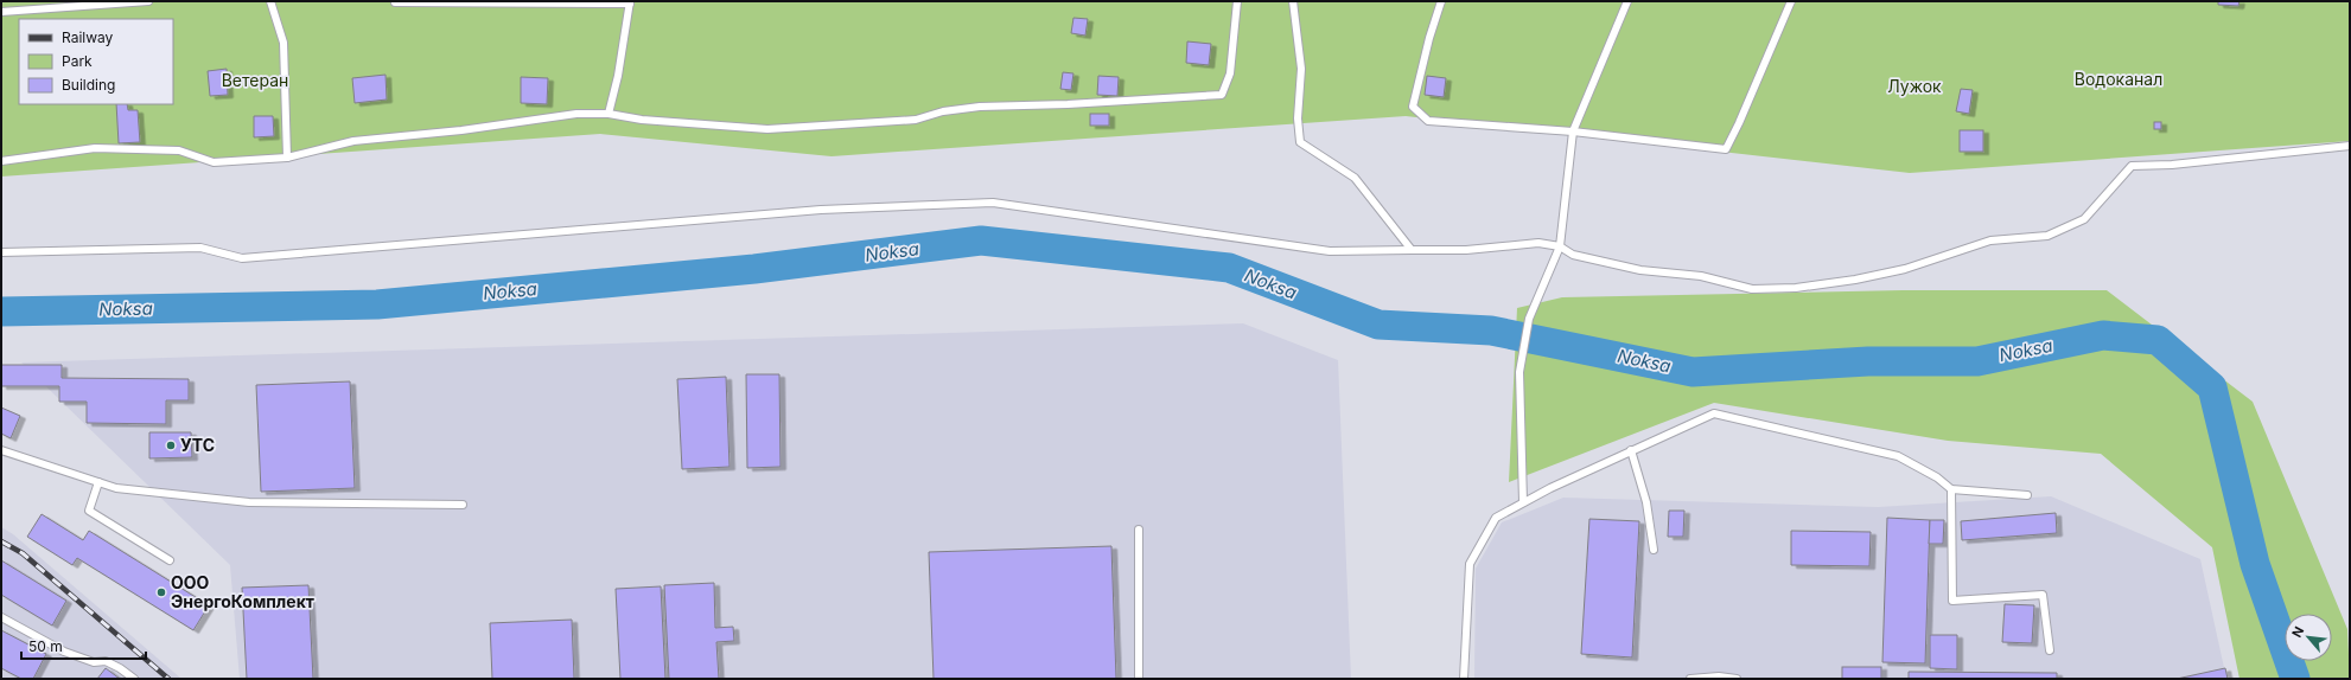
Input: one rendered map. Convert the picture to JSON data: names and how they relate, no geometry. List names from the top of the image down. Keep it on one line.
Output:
{"water":["Noksa"],"parks":["Водоканал","Ветеран","Лужок"],"places":["УТС","ООО ЭнергоКомплект"],"legend":["Railway","Park","Building"],"scale_bar":"50 m","north":"top left"}
